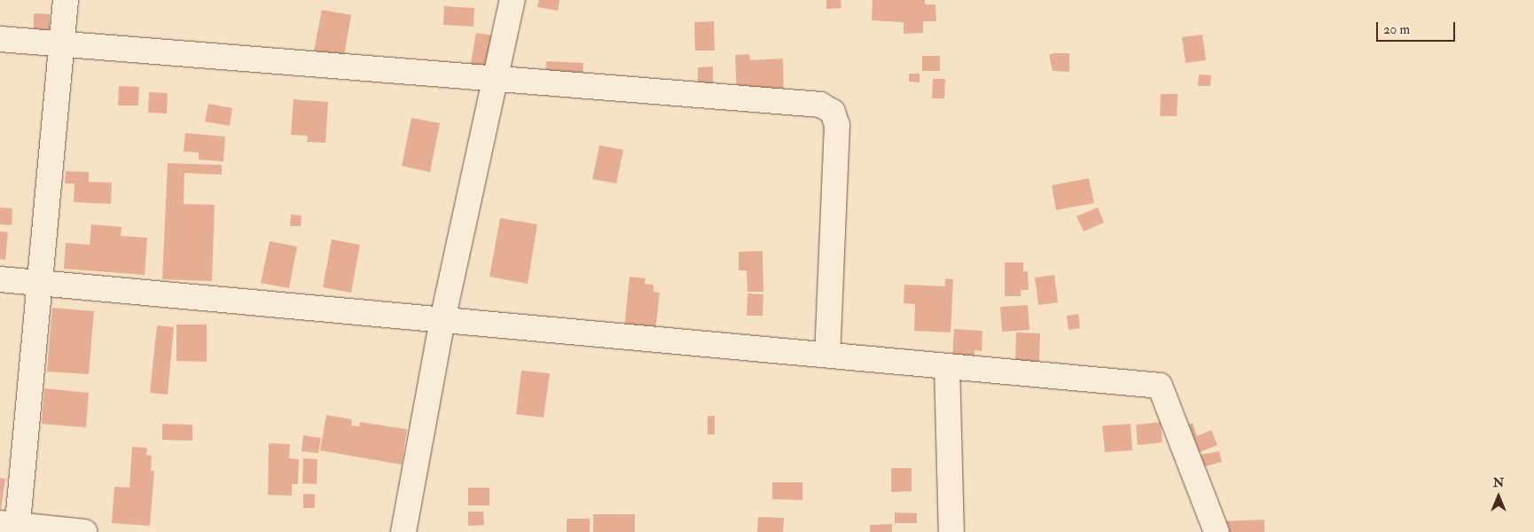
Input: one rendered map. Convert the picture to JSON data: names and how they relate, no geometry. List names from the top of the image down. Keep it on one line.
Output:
{"scale_bar":"20 m","north":"top"}
